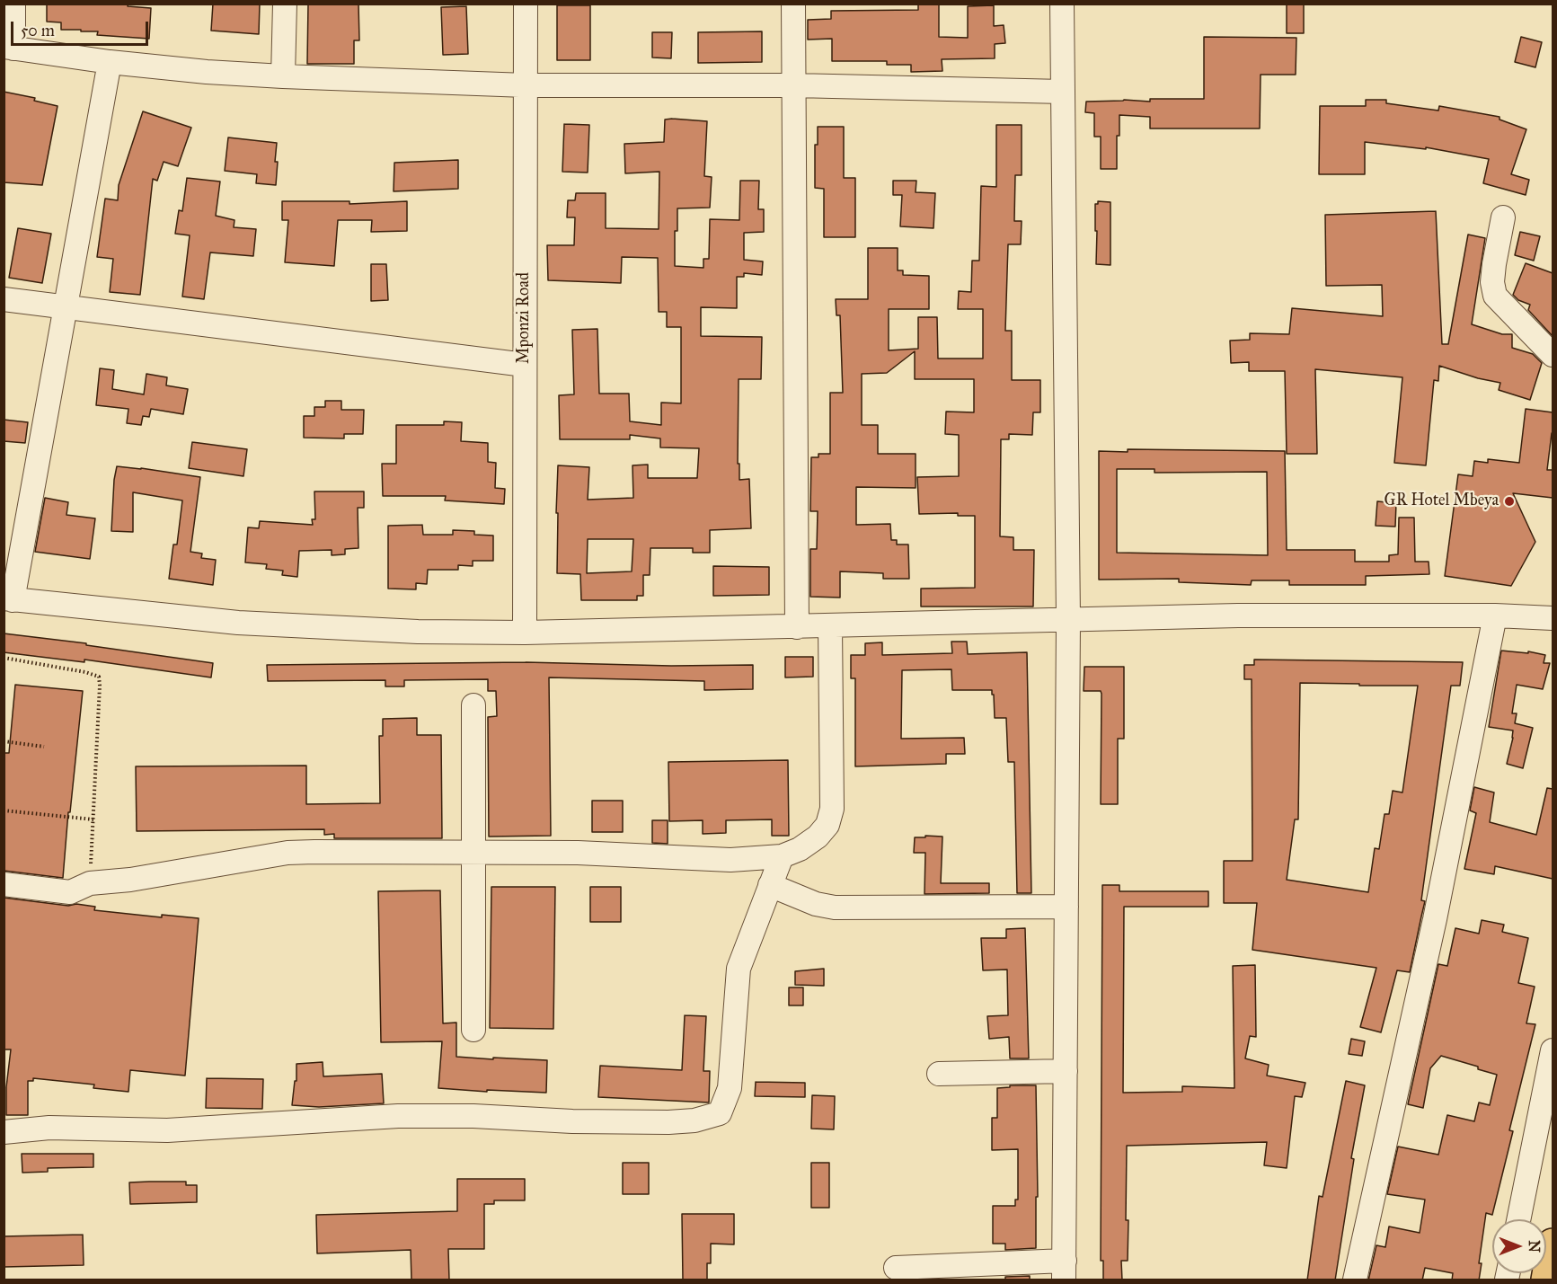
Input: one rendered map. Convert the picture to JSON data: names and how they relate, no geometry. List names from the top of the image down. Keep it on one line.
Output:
{"streets":{"street":["Mponzi Road"]},"places":["GR Hotel Mbeya"],"scale_bar":"50 m","north":"right"}
